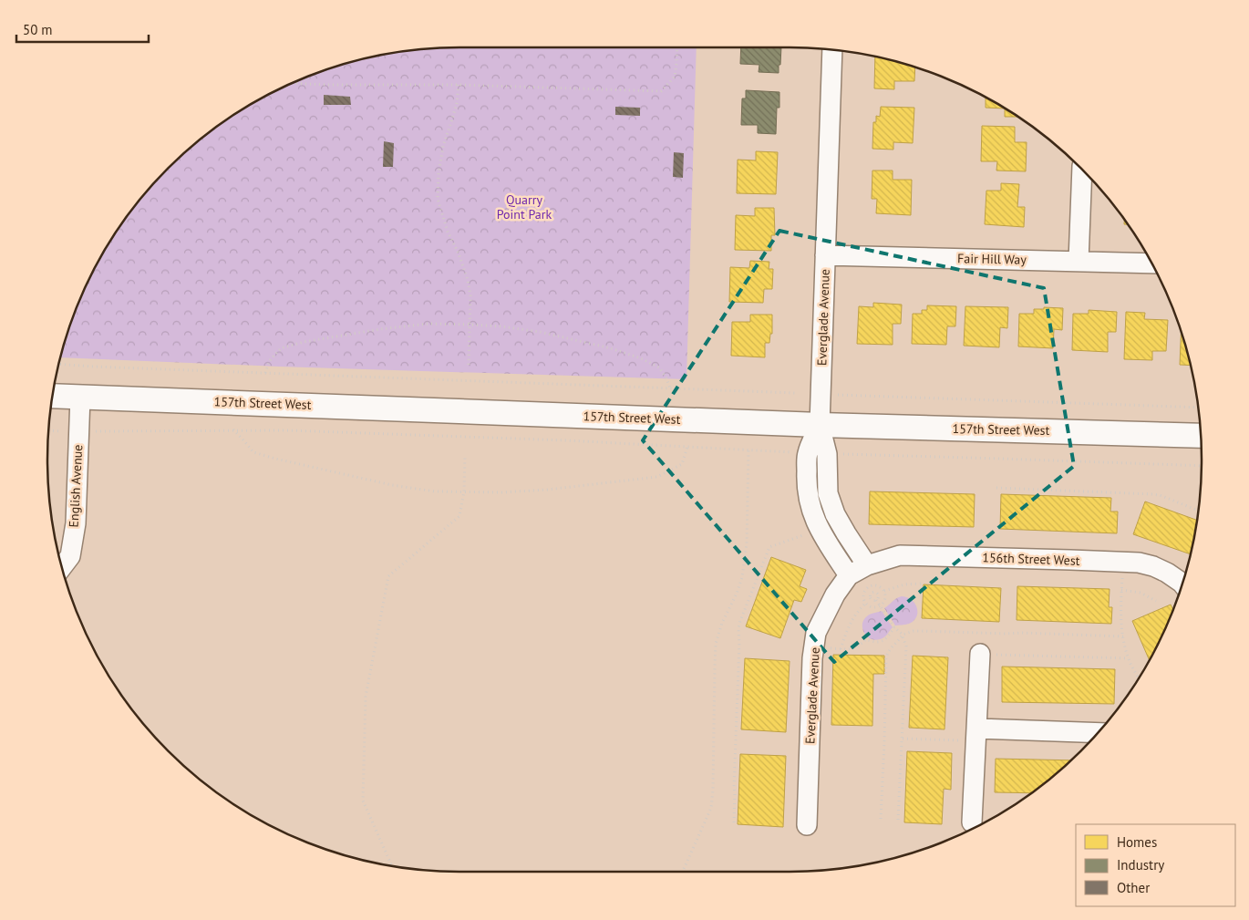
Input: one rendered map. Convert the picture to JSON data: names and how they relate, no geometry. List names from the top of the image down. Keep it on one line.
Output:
{"streets":{"street":["Fair Hill Way","Everglade Avenue","157th Street West","English Avenue","156th Street West"]},"crossings":[["Fair Hill Way","Everglade Avenue"],["Everglade Avenue","157th Street West"],["Everglade Avenue","156th Street West"],["157th Street West","English Avenue"]],"parks":["Quarry Point Park"],"legend":["Homes","Industry","Other"],"scale_bar":"50 m"}
